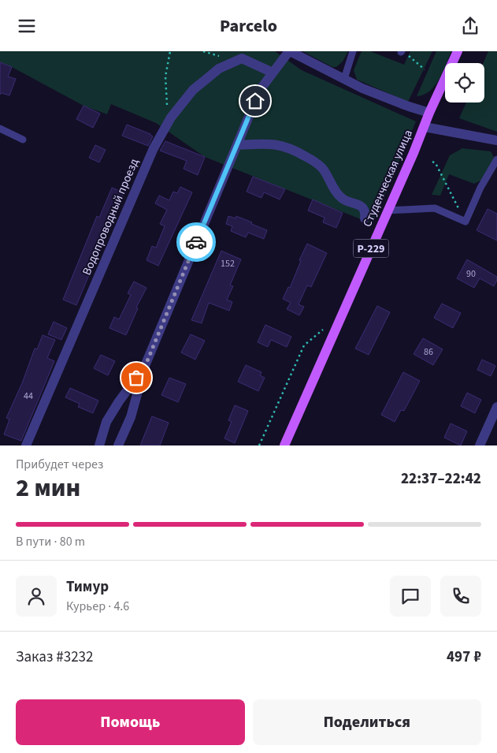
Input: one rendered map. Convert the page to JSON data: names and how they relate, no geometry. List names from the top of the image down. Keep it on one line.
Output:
{"streets":{"main road":["Студенческая улица","Р-229"],"street":["Водопроводный проезд"]},"house_numbers":["152","90","86","44"],"page":{"header":"Parcelo","heading":["2 мин","Прибудет через","22:37–22:42"],"panel":["Тимур","Курьер · 4.6","Заказ #3232","497 ₽"],"bar":"В пути · 80 m","buttons":["Помощь","Поделиться"]}}
